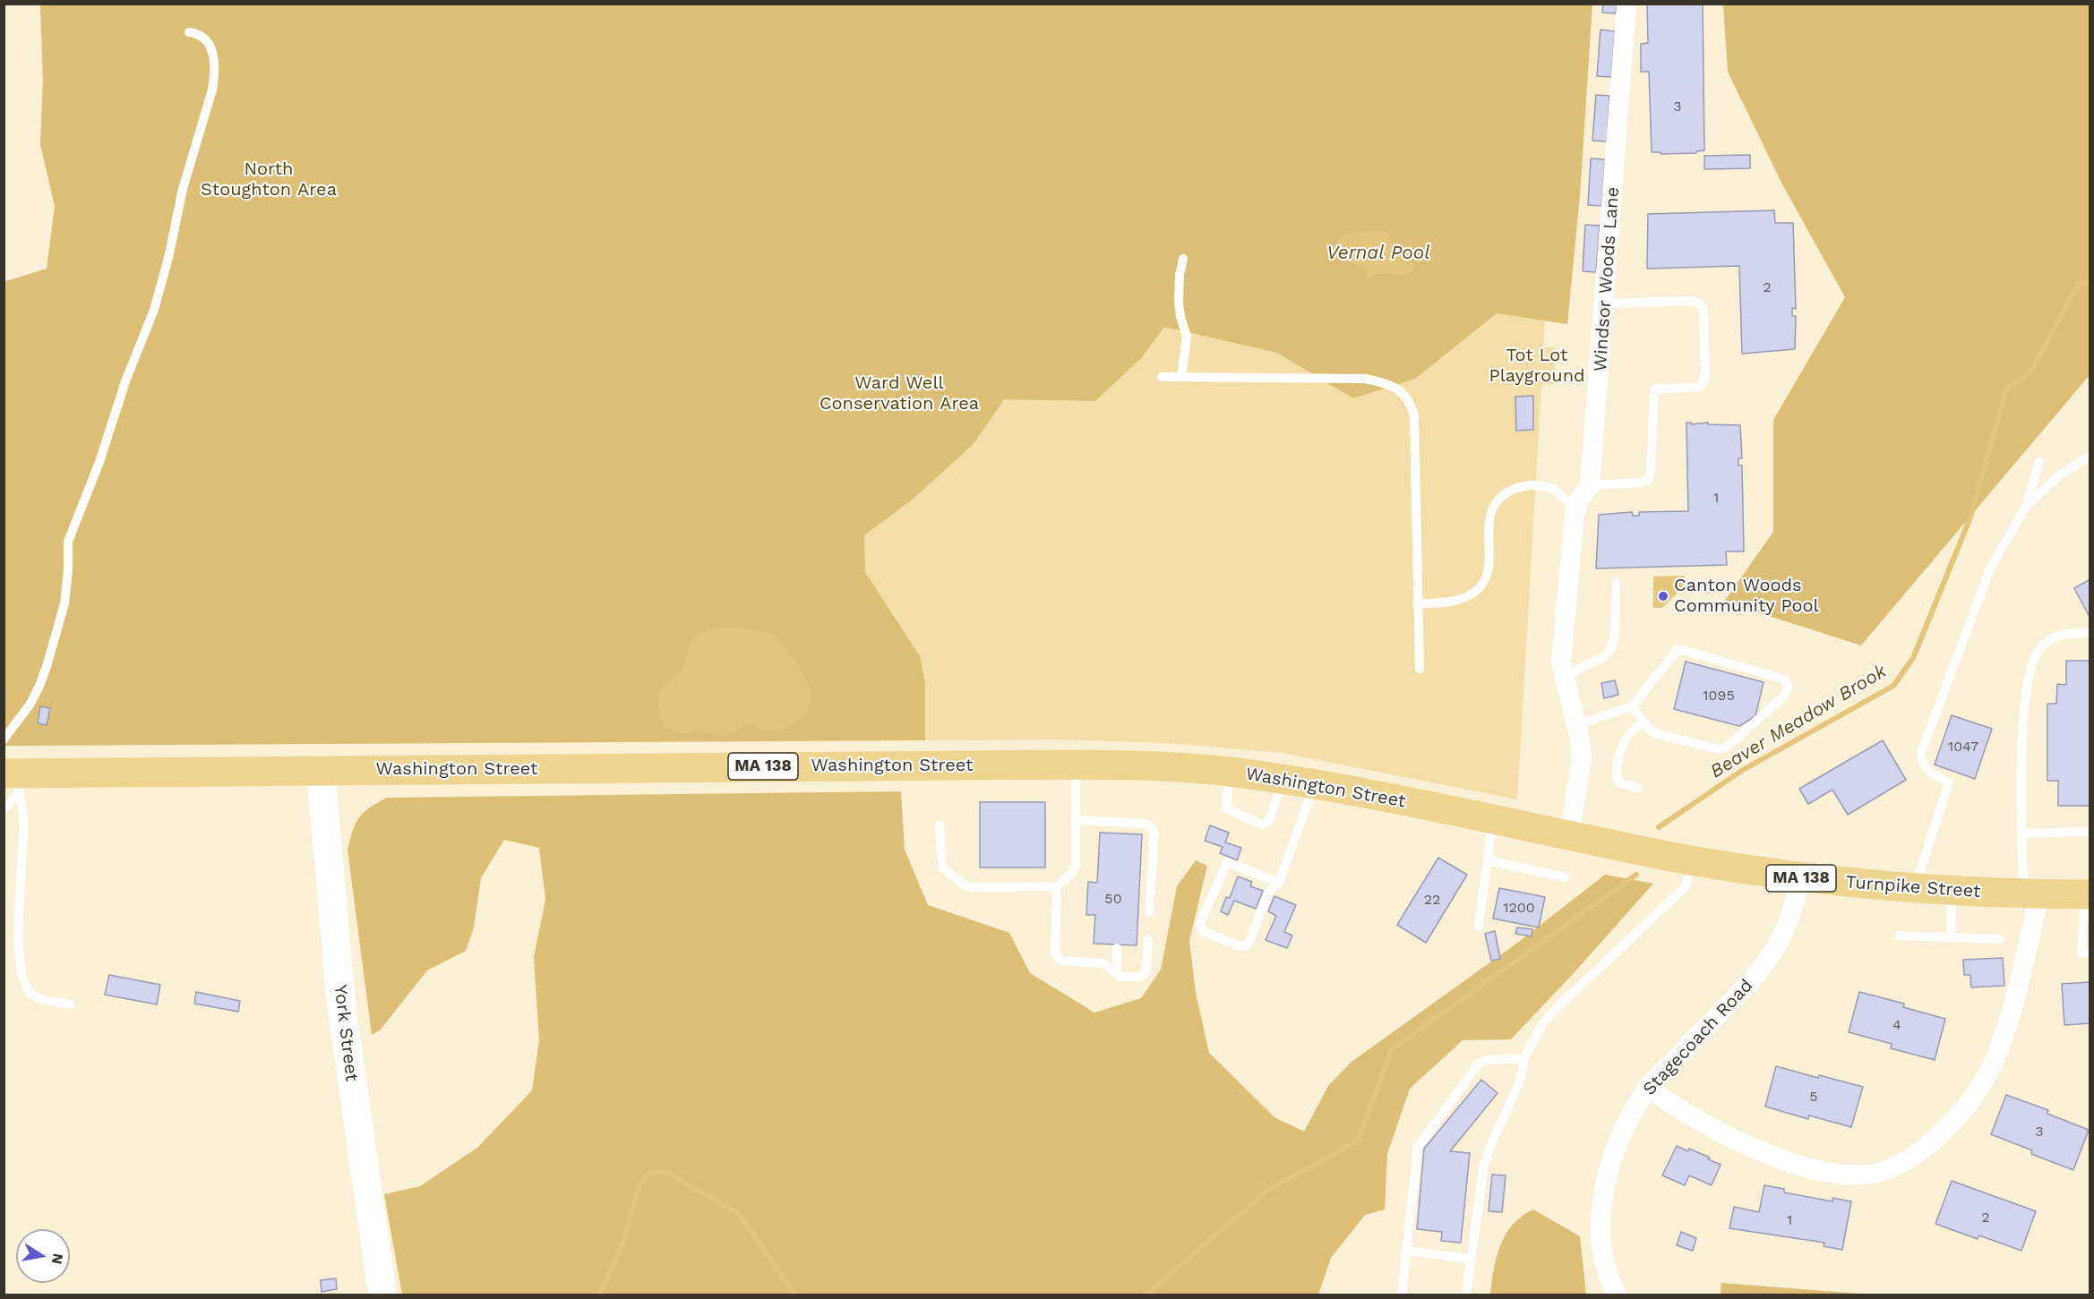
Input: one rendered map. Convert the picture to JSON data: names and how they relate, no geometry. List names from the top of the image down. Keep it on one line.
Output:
{"streets":{"main road":["Washington Street","MA 138","Turnpike Street"],"street":["Windsor Woods Lane","York Street","Stagecoach Road"]},"crossings":[["Windsor Woods Lane","Turnpike Street"],["Washington Street","Turnpike Street"],["Washington Street","York Street"],["Turnpike Street","Stagecoach Road"]],"water":["Vernal Pool","Beaver Meadow Brook"],"parks":["North Stoughton Area","Tot Lot Playground","Ward Well Conservation Area"],"places":["Canton Woods Community Pool"],"house_numbers":["3","2","1","1095","1047","50","22","1200","4","5","3","2","1"],"north":"right"}
